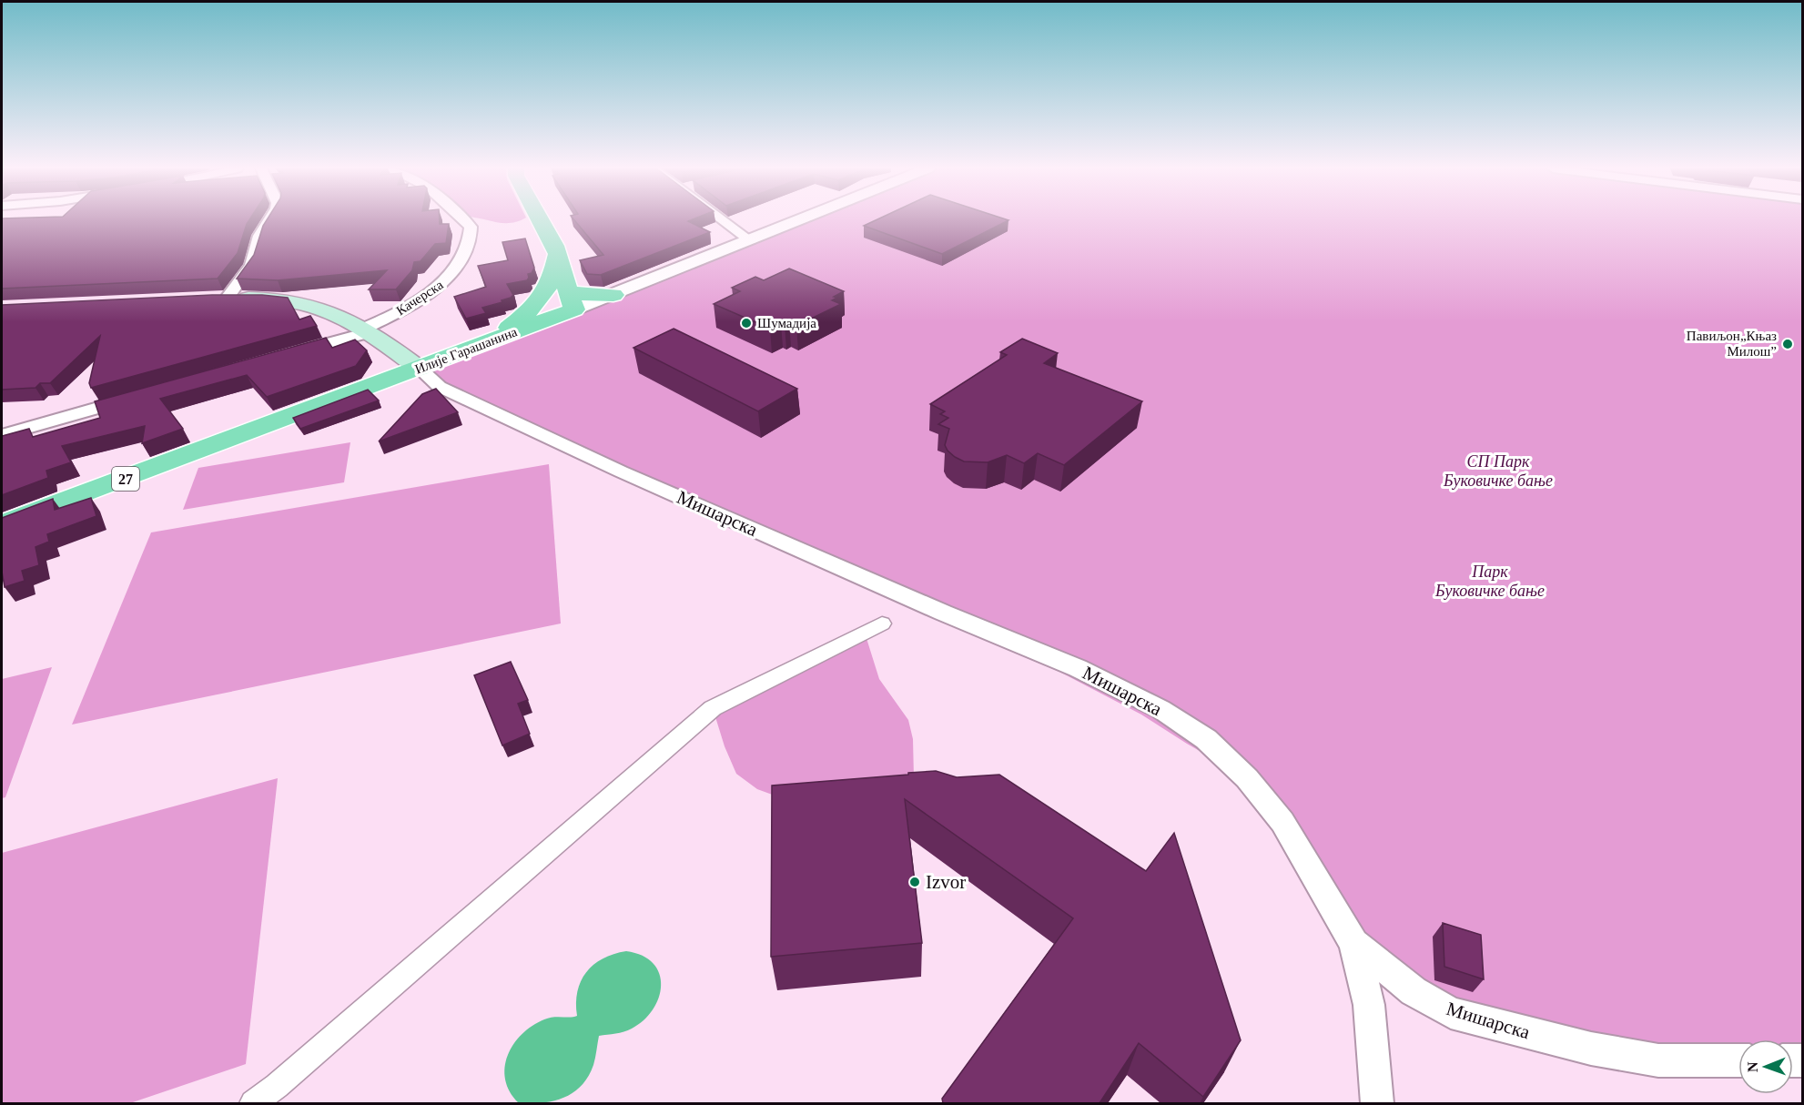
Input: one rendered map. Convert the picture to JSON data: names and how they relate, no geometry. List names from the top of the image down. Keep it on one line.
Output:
{"streets":{"main road":["Илије Гарашанина","27"],"street":["Качерска","Мишарска"]},"crossings":[["Илије Гарашанина","27"],["Илије Гарашанина","Мишарска"]],"parks":["СП Парк Буковичке бање","Парк Буковичке бање"],"places":["Шумадија","Павиљон„Књаз Милош”","Izvor"],"north":"left"}
